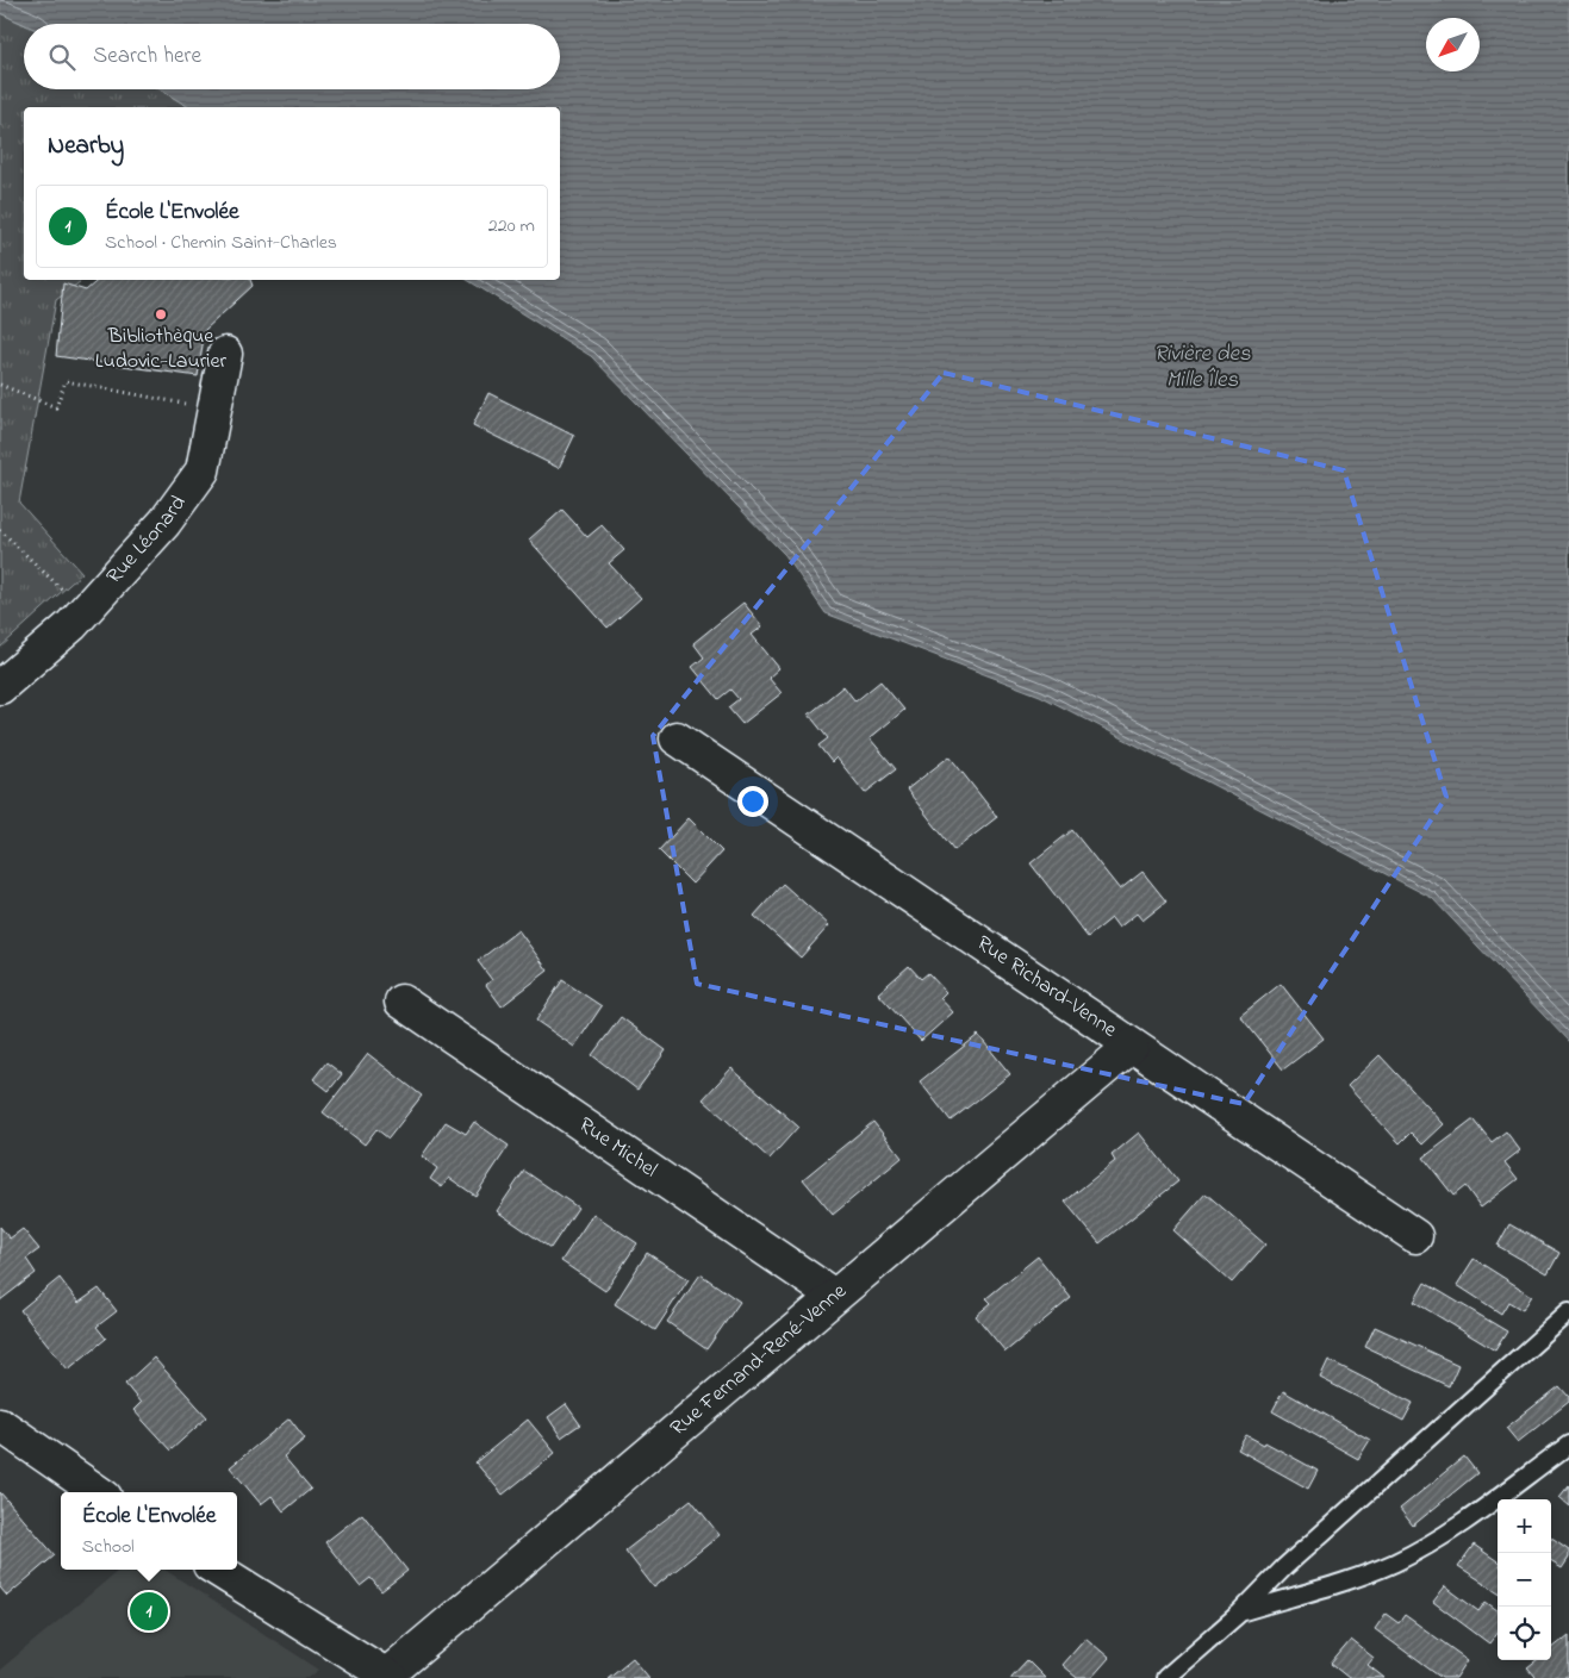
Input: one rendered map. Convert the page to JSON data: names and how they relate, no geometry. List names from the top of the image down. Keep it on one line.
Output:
{"streets":{"street":["Rue Léonard","Rue Richard-Venne","Rue Michel","Rue Fernand-René-Venne"]},"crossings":[["Rue Richard-Venne","Rue Fernand-René-Venne"],["Rue Michel","Rue Fernand-René-Venne"]],"water":["Rivière des Mille Îles"],"places":["Bibliothèque Ludovic-Laurier"],"north":"bottom left","page":{"search":"Search here","heading":"Nearby","list":[{"mark":"1","name":"École L'Envolée","note":"School · Chemin Saint-Charles","value":"220 m"}],"popup":["École L'Envolée","School"],"map_buttons":["+","−"],"pins":"1"}}
